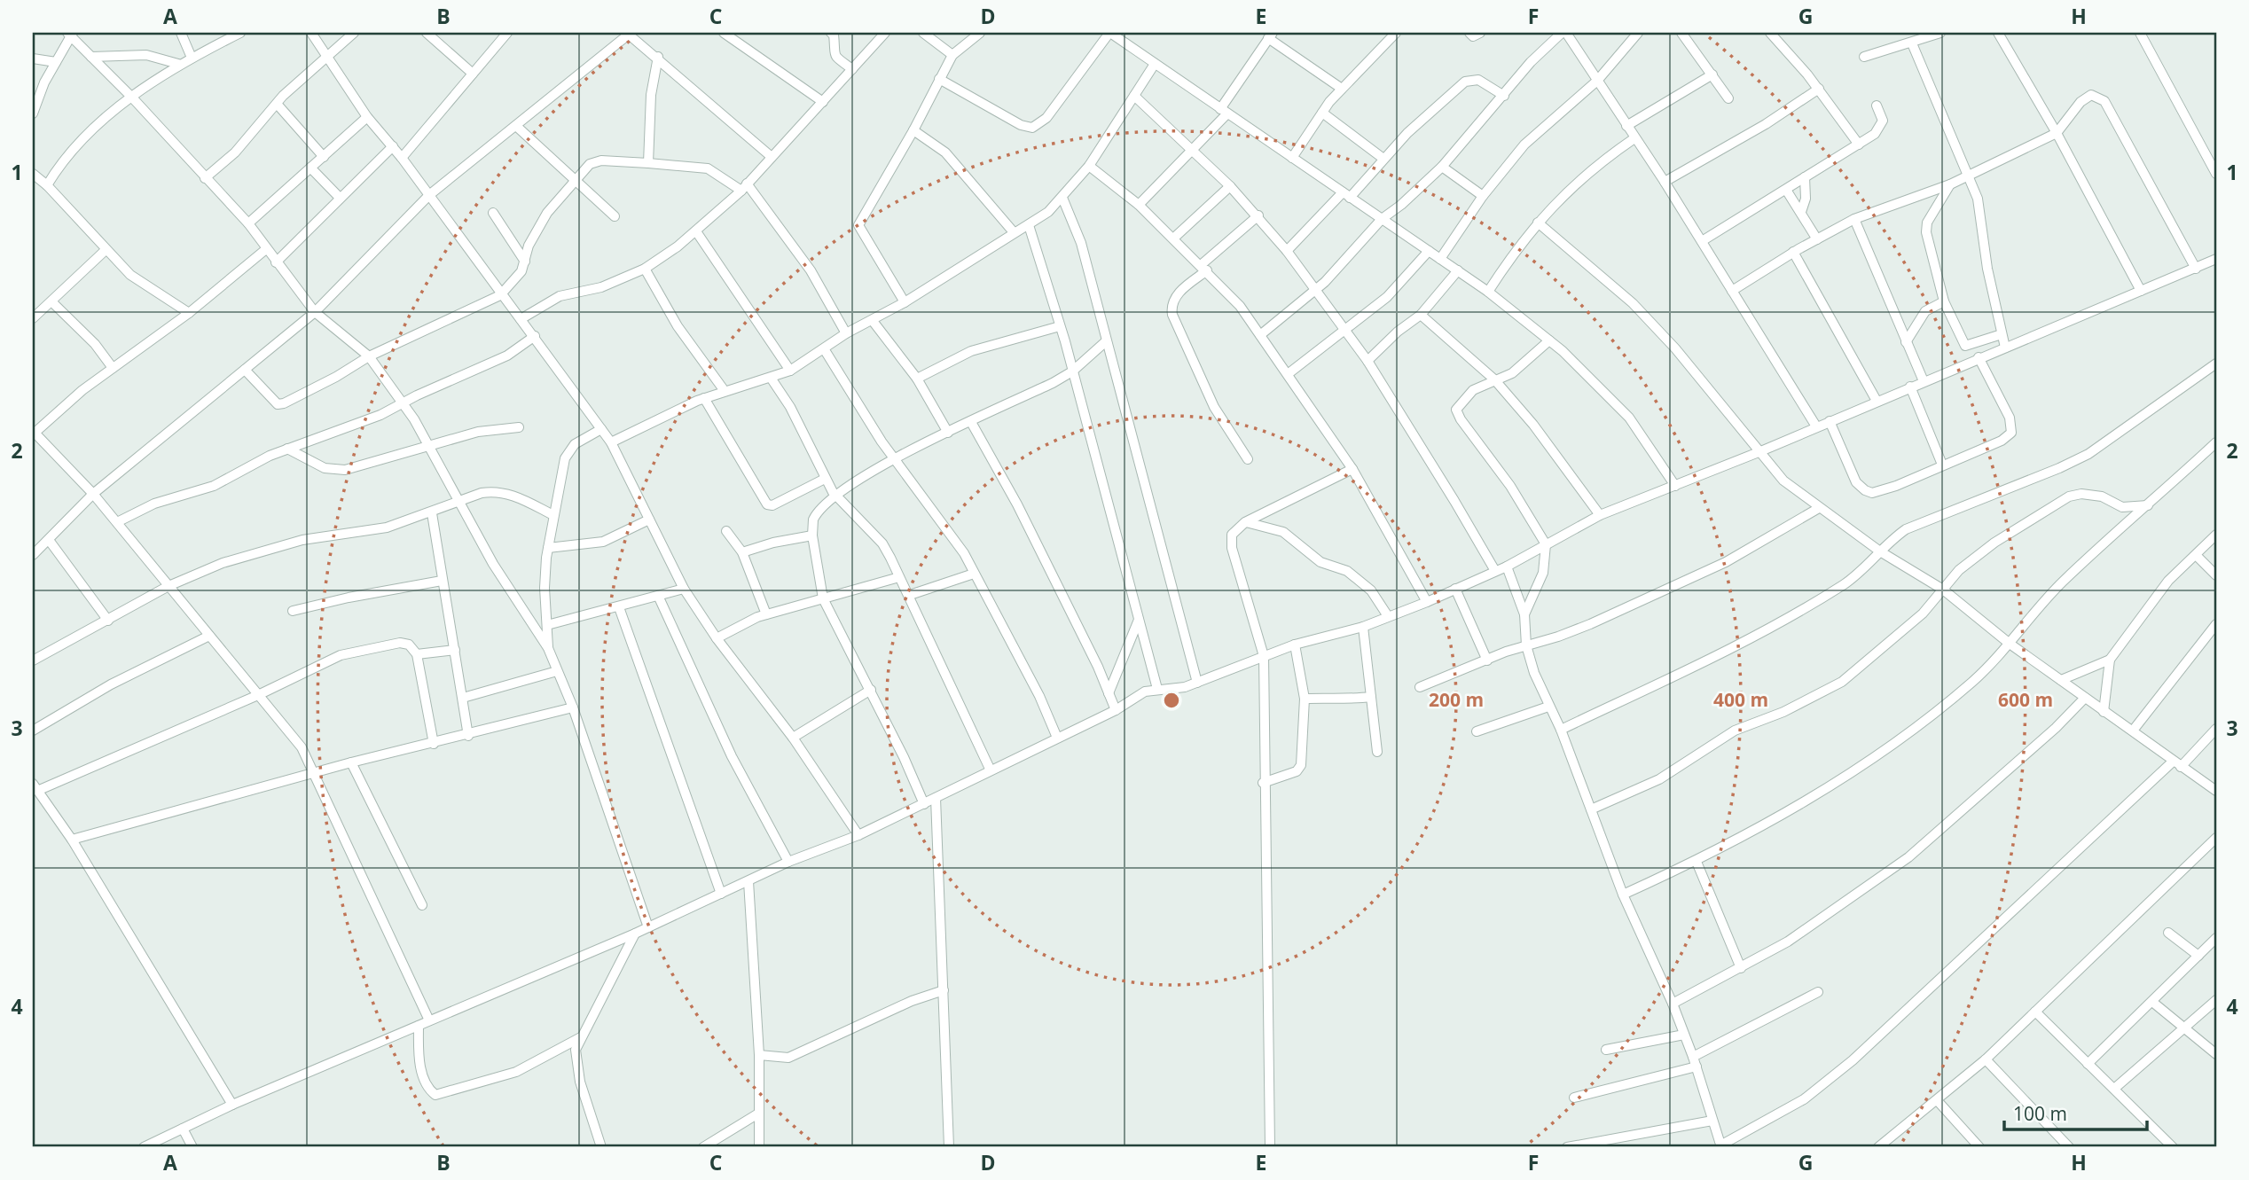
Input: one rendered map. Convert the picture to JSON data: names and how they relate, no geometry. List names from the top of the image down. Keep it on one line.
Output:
{"scale_bar":"100 m","grid":{"columns":["A","B","C","D","E","F","G","H"],"rows":["1","2","3","4"]},"rings":["200 m","400 m","600 m"]}
